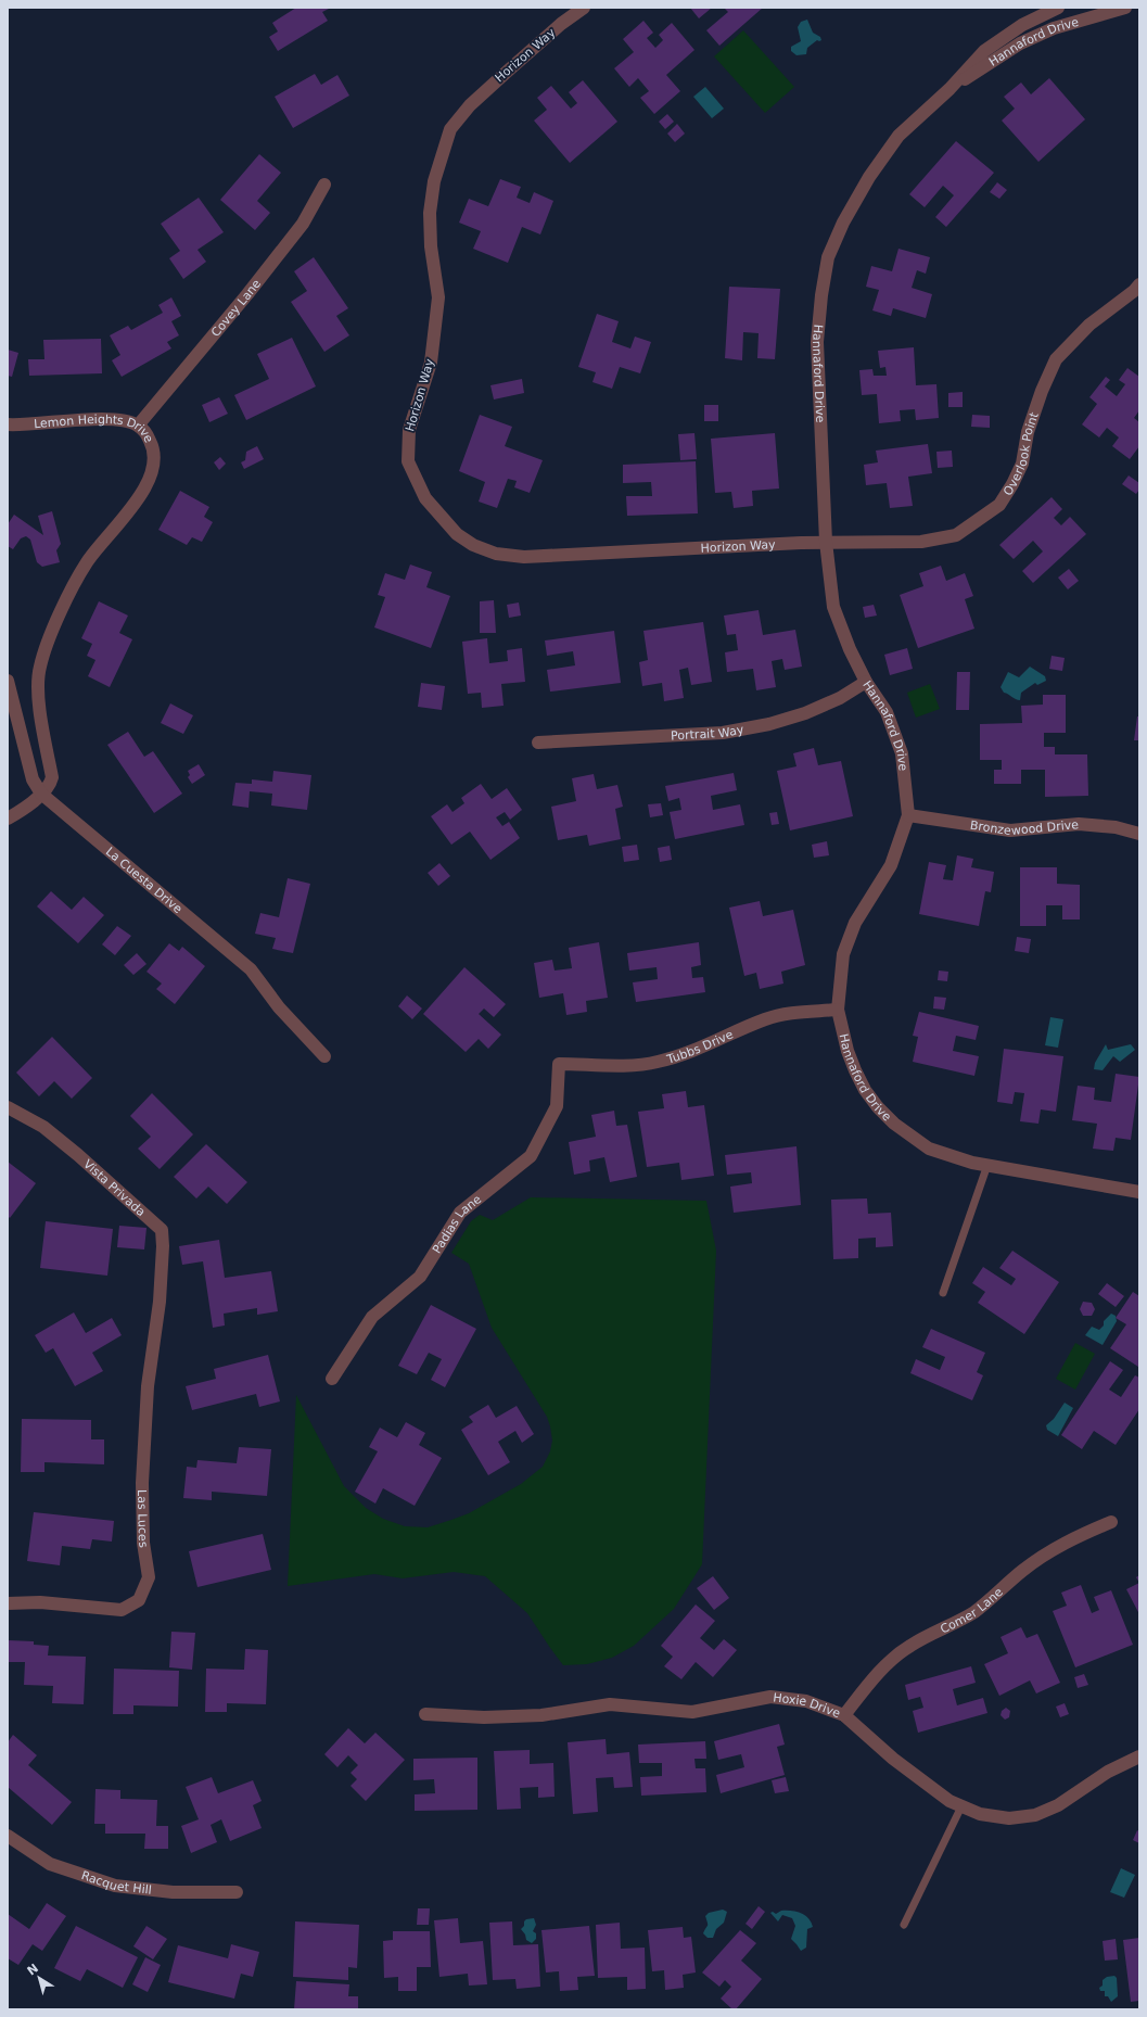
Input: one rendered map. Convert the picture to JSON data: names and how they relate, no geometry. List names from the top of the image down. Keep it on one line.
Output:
{"streets":{"street":["Hannaford Drive","Horizon Way","Covey Lane","Lemon Heights Drive","Overlook Point","Portrait Way","Bronzewood Drive","La Cuesta Drive","Tubbs Drive","Vista Privada","Padias Lane","Las Luces","Comer Lane","Hoxie Drive","Racquet Hill"]},"crossings":[["Hannaford Drive","Horizon Way"],["Hannaford Drive","Overlook Point"],["Hannaford Drive","Portrait Way"],["Hannaford Drive","Bronzewood Drive"],["Hannaford Drive","Tubbs Drive"],["Horizon Way","Overlook Point"],["Covey Lane","Lemon Heights Drive"],["Lemon Heights Drive","La Cuesta Drive"],["Tubbs Drive","Padias Lane"],["Vista Privada","Las Luces"],["Comer Lane","Hoxie Drive"]],"north":"top left"}
